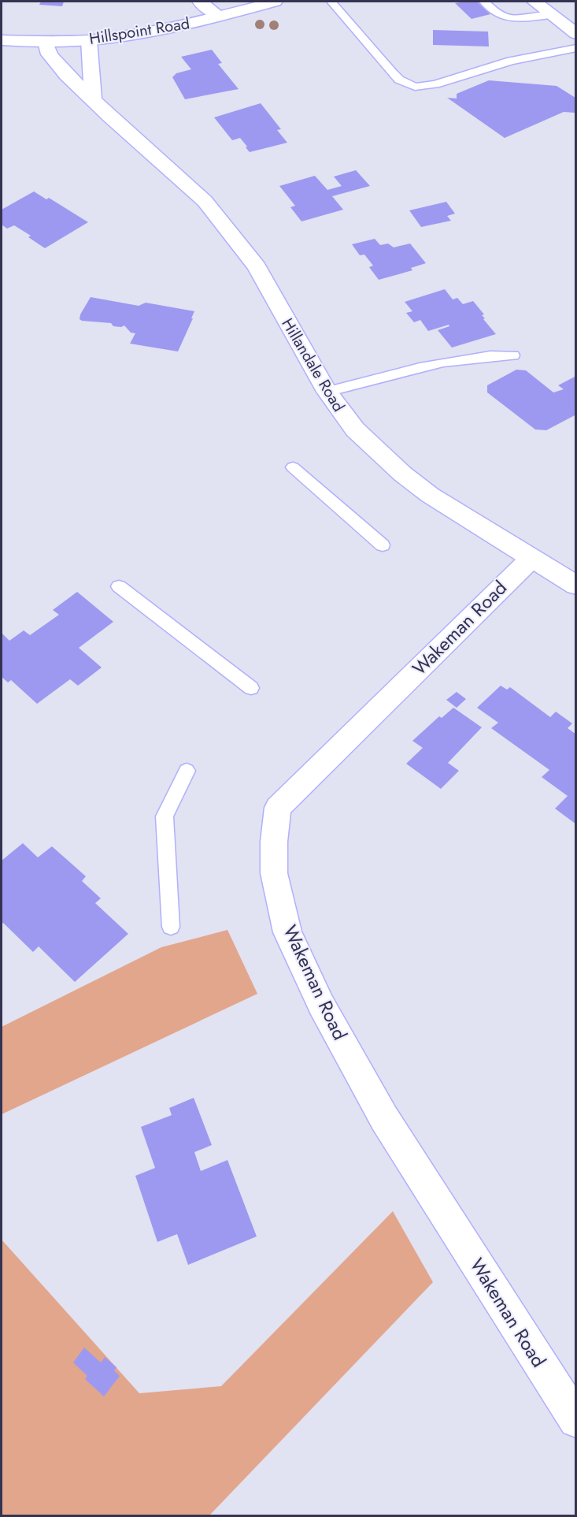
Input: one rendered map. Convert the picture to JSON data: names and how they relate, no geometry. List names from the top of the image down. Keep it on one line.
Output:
{"streets":{"street":["Hillspoint Road","Hillandale Road","Wakeman Road"]},"crossings":[["Hillspoint Road","Hillandale Road"],["Hillandale Road","Wakeman Road"]]}
